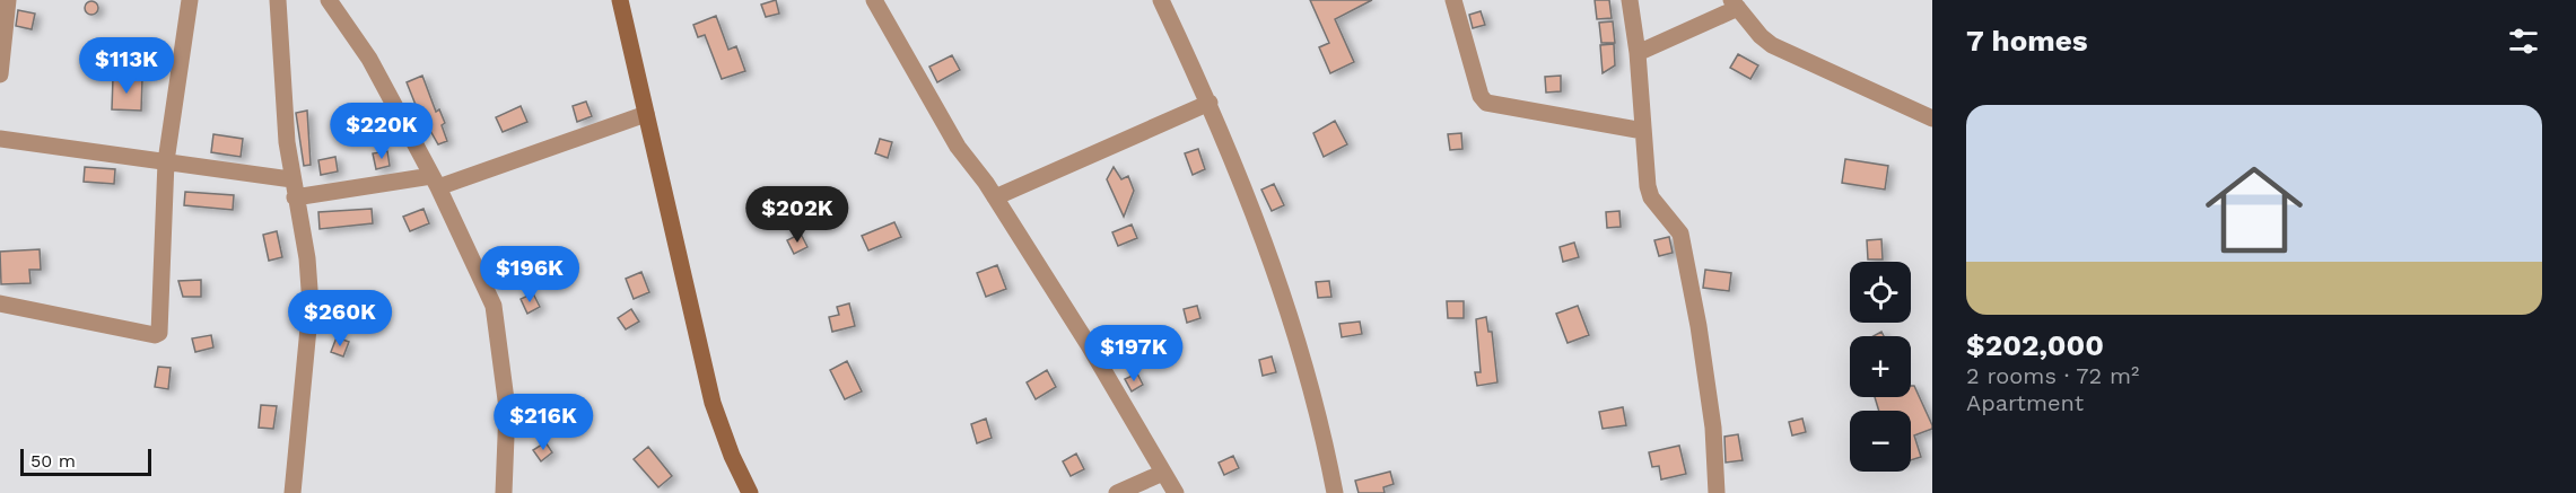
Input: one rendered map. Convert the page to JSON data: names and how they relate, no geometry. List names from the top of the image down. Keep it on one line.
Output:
{"scale_bar":"50 m","page":{"heading":"7 homes","price":["$113K","$220K","$202K","$196K","$260K","$197K","$216K"],"list":[{"name":"$202,000","note":"2 rooms · 72 m² · Apartment"}],"map_buttons":["+","−"],"scale":"50 m"}}
